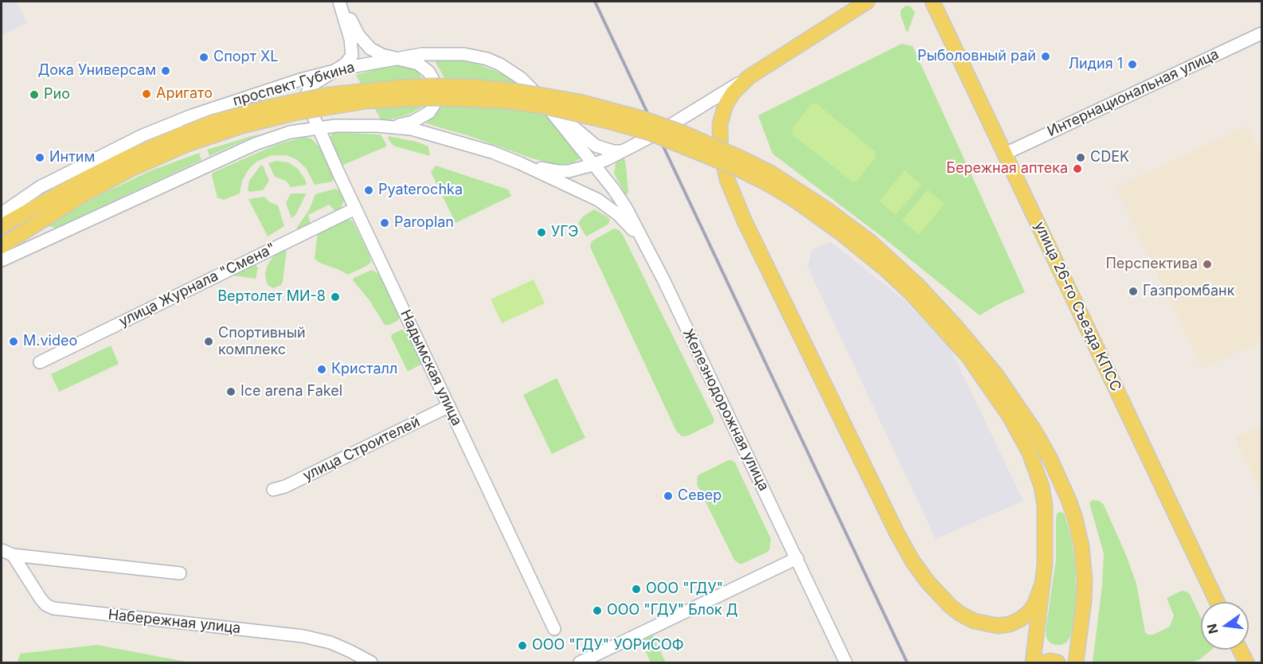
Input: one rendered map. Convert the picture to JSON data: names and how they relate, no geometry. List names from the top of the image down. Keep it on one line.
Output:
{"streets":{"main road":["улица 26-го Съезда КПСС"],"street":["проспект Губкина","Интернациональная улица","улица Журнала \"Смена\"","Надымская улица","Железнодорожная улица","улица Строителей","Набережная улица"]},"crossings":[["проспект Губкина","Надымская улица"],["проспект Губкина","Железнодорожная улица"],["Интернациональная улица","улица 26-го Съезда КПСС"],["улица Журнала \"Смена\"","Надымская улица"],["Надымская улица","улица Строителей"]],"places":["Рыболовный рай","Спорт XL","Лидия 1","Дока Универсам","Аригато","Рио","Интим","CDEK","Бережная аптека","Pyaterochka","Paroplan","УГЭ","Перспектива","Газпромбанк","Вертолет МИ-8","M.video","Спортивный комплекс","Кристалл","Ice arena Fakel","Север","ООО \"ГДУ\"","ООО \"ГДУ\" Блок Д","ООО \"ГДУ\" УОРиСОФ"],"north":"left"}
